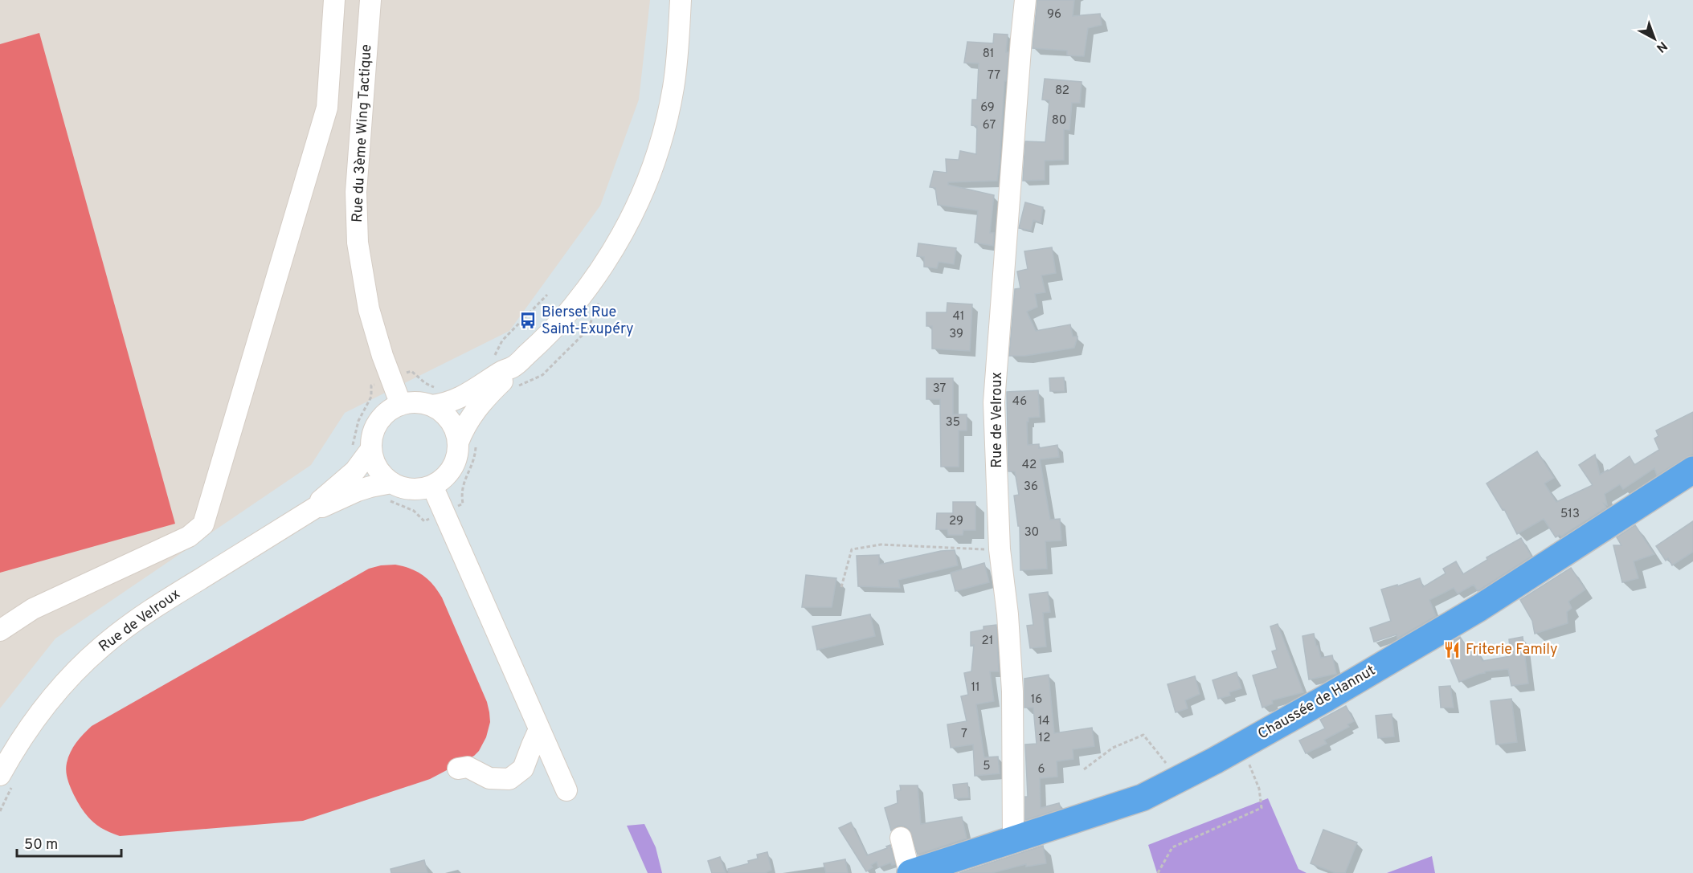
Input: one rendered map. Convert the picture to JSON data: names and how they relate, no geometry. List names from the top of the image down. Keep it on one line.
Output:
{"streets":{"main road":["Chaussée de Hannut"],"street":["Rue du 3ème Wing Tactique","Rue de Velroux"]},"crossings":[["Rue du 3ème Wing Tactique","Rue de Velroux"],["Rue de Velroux","Chaussée de Hannut"]],"places":{"bus stop":["Bierset Rue Saint-Exupéry"],"restaurant":["Friterie Family"]},"house_numbers":["96","81","77","82","69","80","67","41","39","37","46","35","42","36","513","29","30","21","11","16","14","7","12","5","6"],"scale_bar":"50 m","north":"bottom right"}
